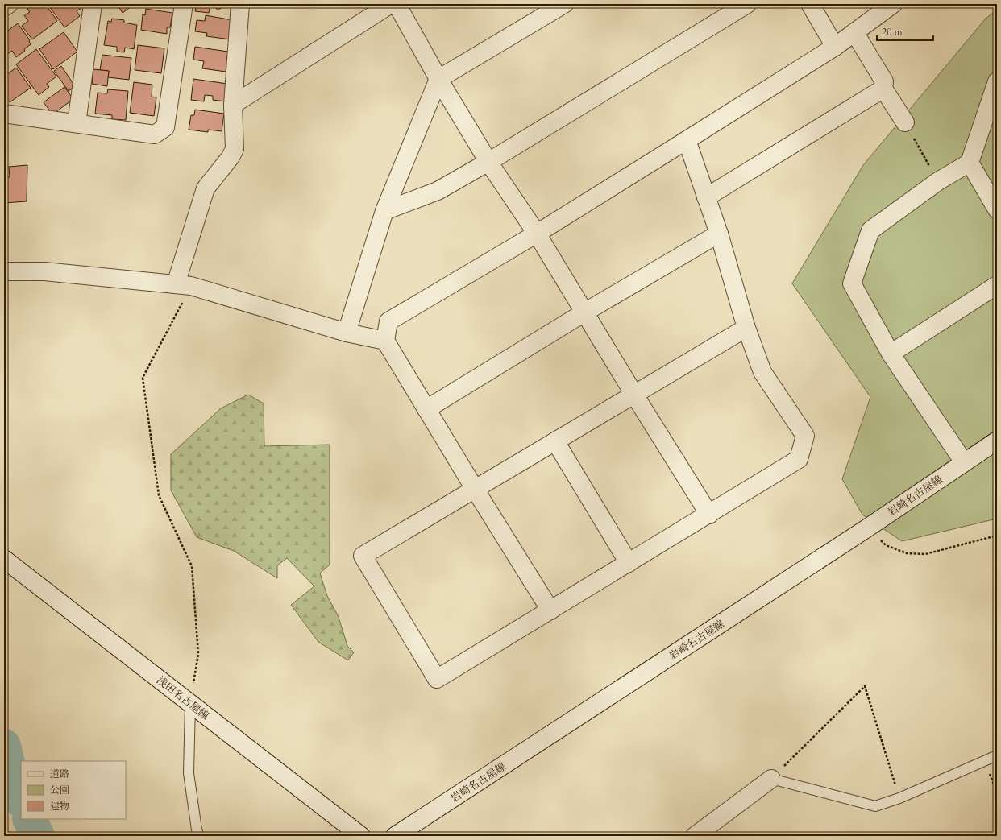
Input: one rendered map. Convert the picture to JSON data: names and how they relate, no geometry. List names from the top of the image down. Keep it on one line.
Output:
{"streets":{"street":["岩崎名古屋線","浅田名古屋線"]},"legend":["道路","公園","建物"],"scale_bar":"20 m"}
